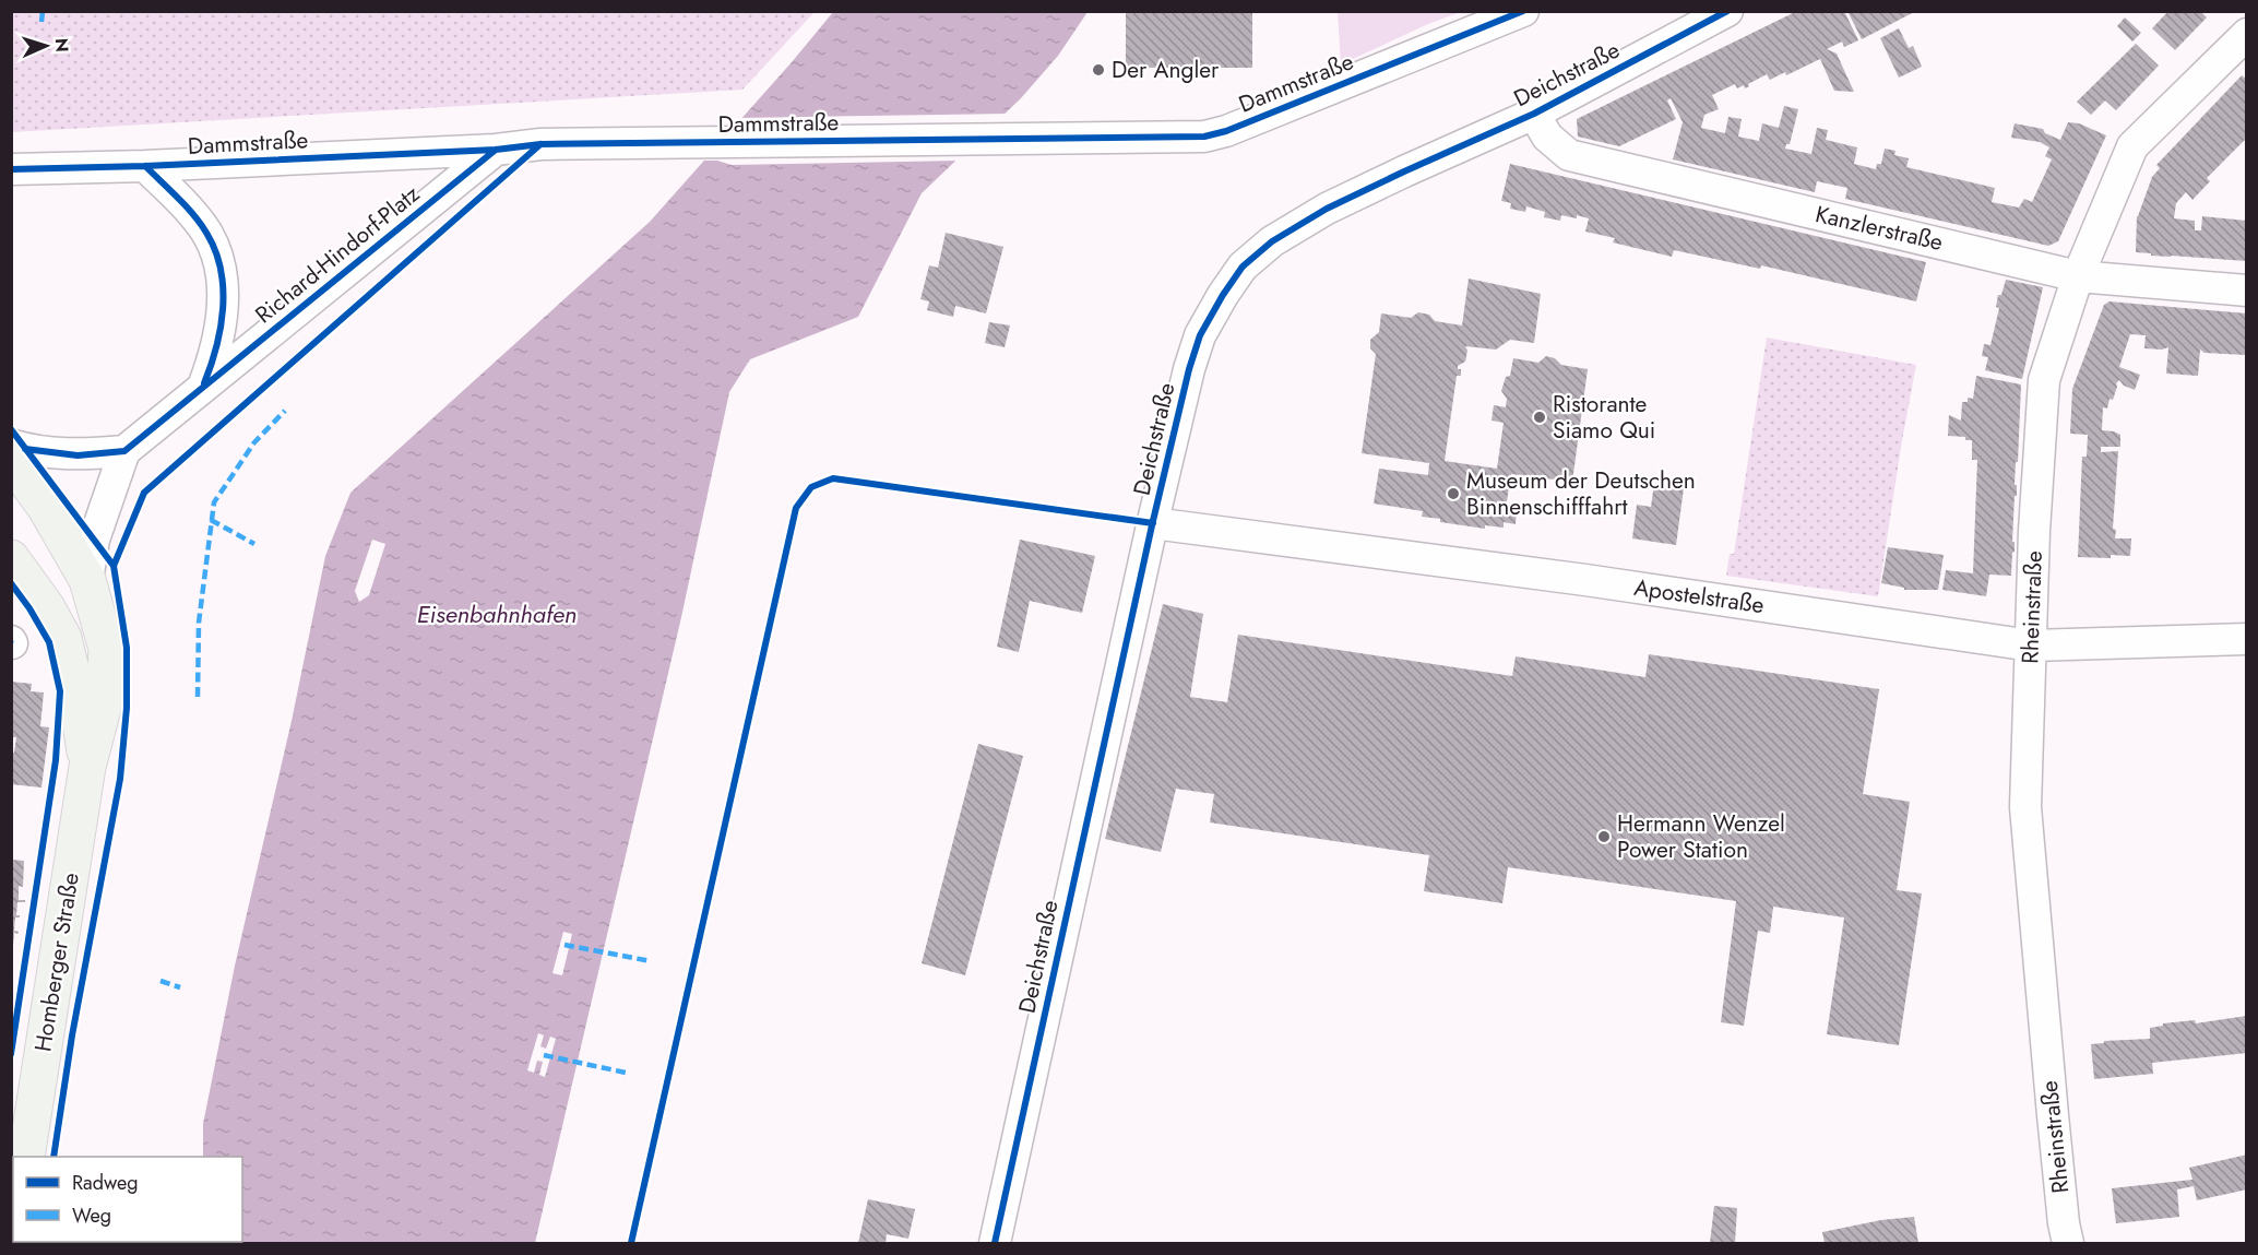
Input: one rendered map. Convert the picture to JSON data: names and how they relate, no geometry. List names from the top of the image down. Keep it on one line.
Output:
{"streets":{"main road":["Homberger Straße"],"street":["Deichstraße","Dammstraße","Kanzlerstraße","Richard-Hindorf-Platz","Apostelstraße","Rheinstraße"]},"crossings":[["Deichstraße","Kanzlerstraße"],["Deichstraße","Apostelstraße"],["Dammstraße","Richard-Hindorf-Platz"],["Kanzlerstraße","Rheinstraße"],["Apostelstraße","Rheinstraße"]],"water":["Eisenbahnhafen"],"places":["Der Angler","Ristorante Siamo Qui","Museum der Deutschen Binnenschifffahrt","Hermann Wenzel Power Station"],"legend":["Radweg","Weg"],"north":"right"}
